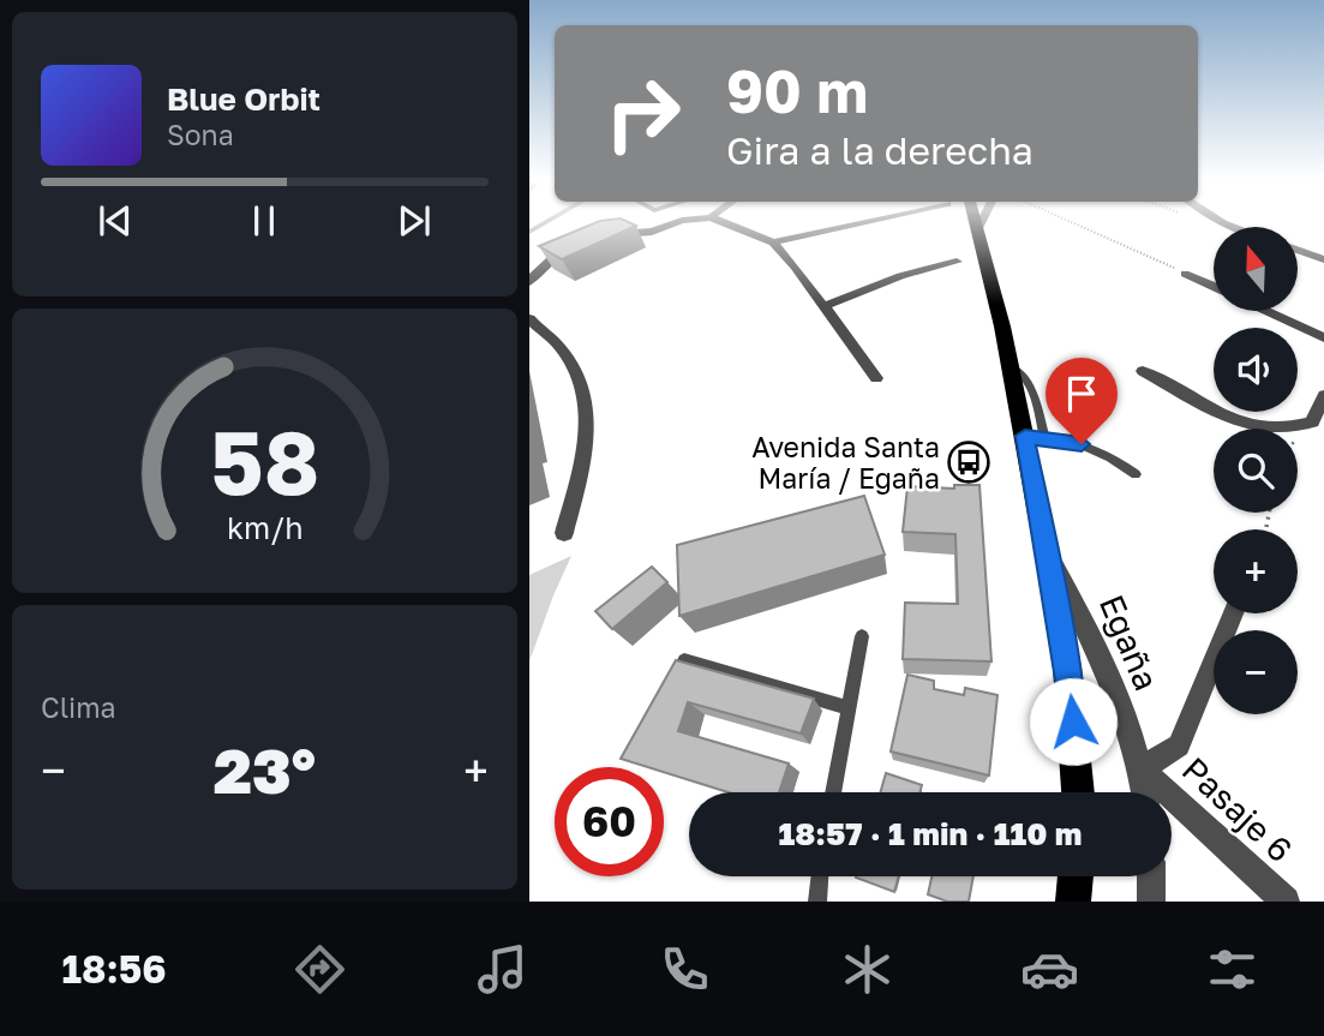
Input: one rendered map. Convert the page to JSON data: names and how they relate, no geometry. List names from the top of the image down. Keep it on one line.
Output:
{"streets":{"street":["Egaña","Pasaje 6"]},"crossings":[["Egaña","Pasaje 6"]],"places":{"bus stop":["Avenida Santa María / Egaña"]},"north":"top","page":{"turn":["90 m","Gira a la derecha"],"song":["Blue Orbit","Sona"],"map_buttons":["+","−"],"tile":"Clima","heat":["−","23°","+"],"limit":"60","trip":"18:57 · 1 min · 110 m","tabs":"18:56","gauge":["58","km/h"]}}
